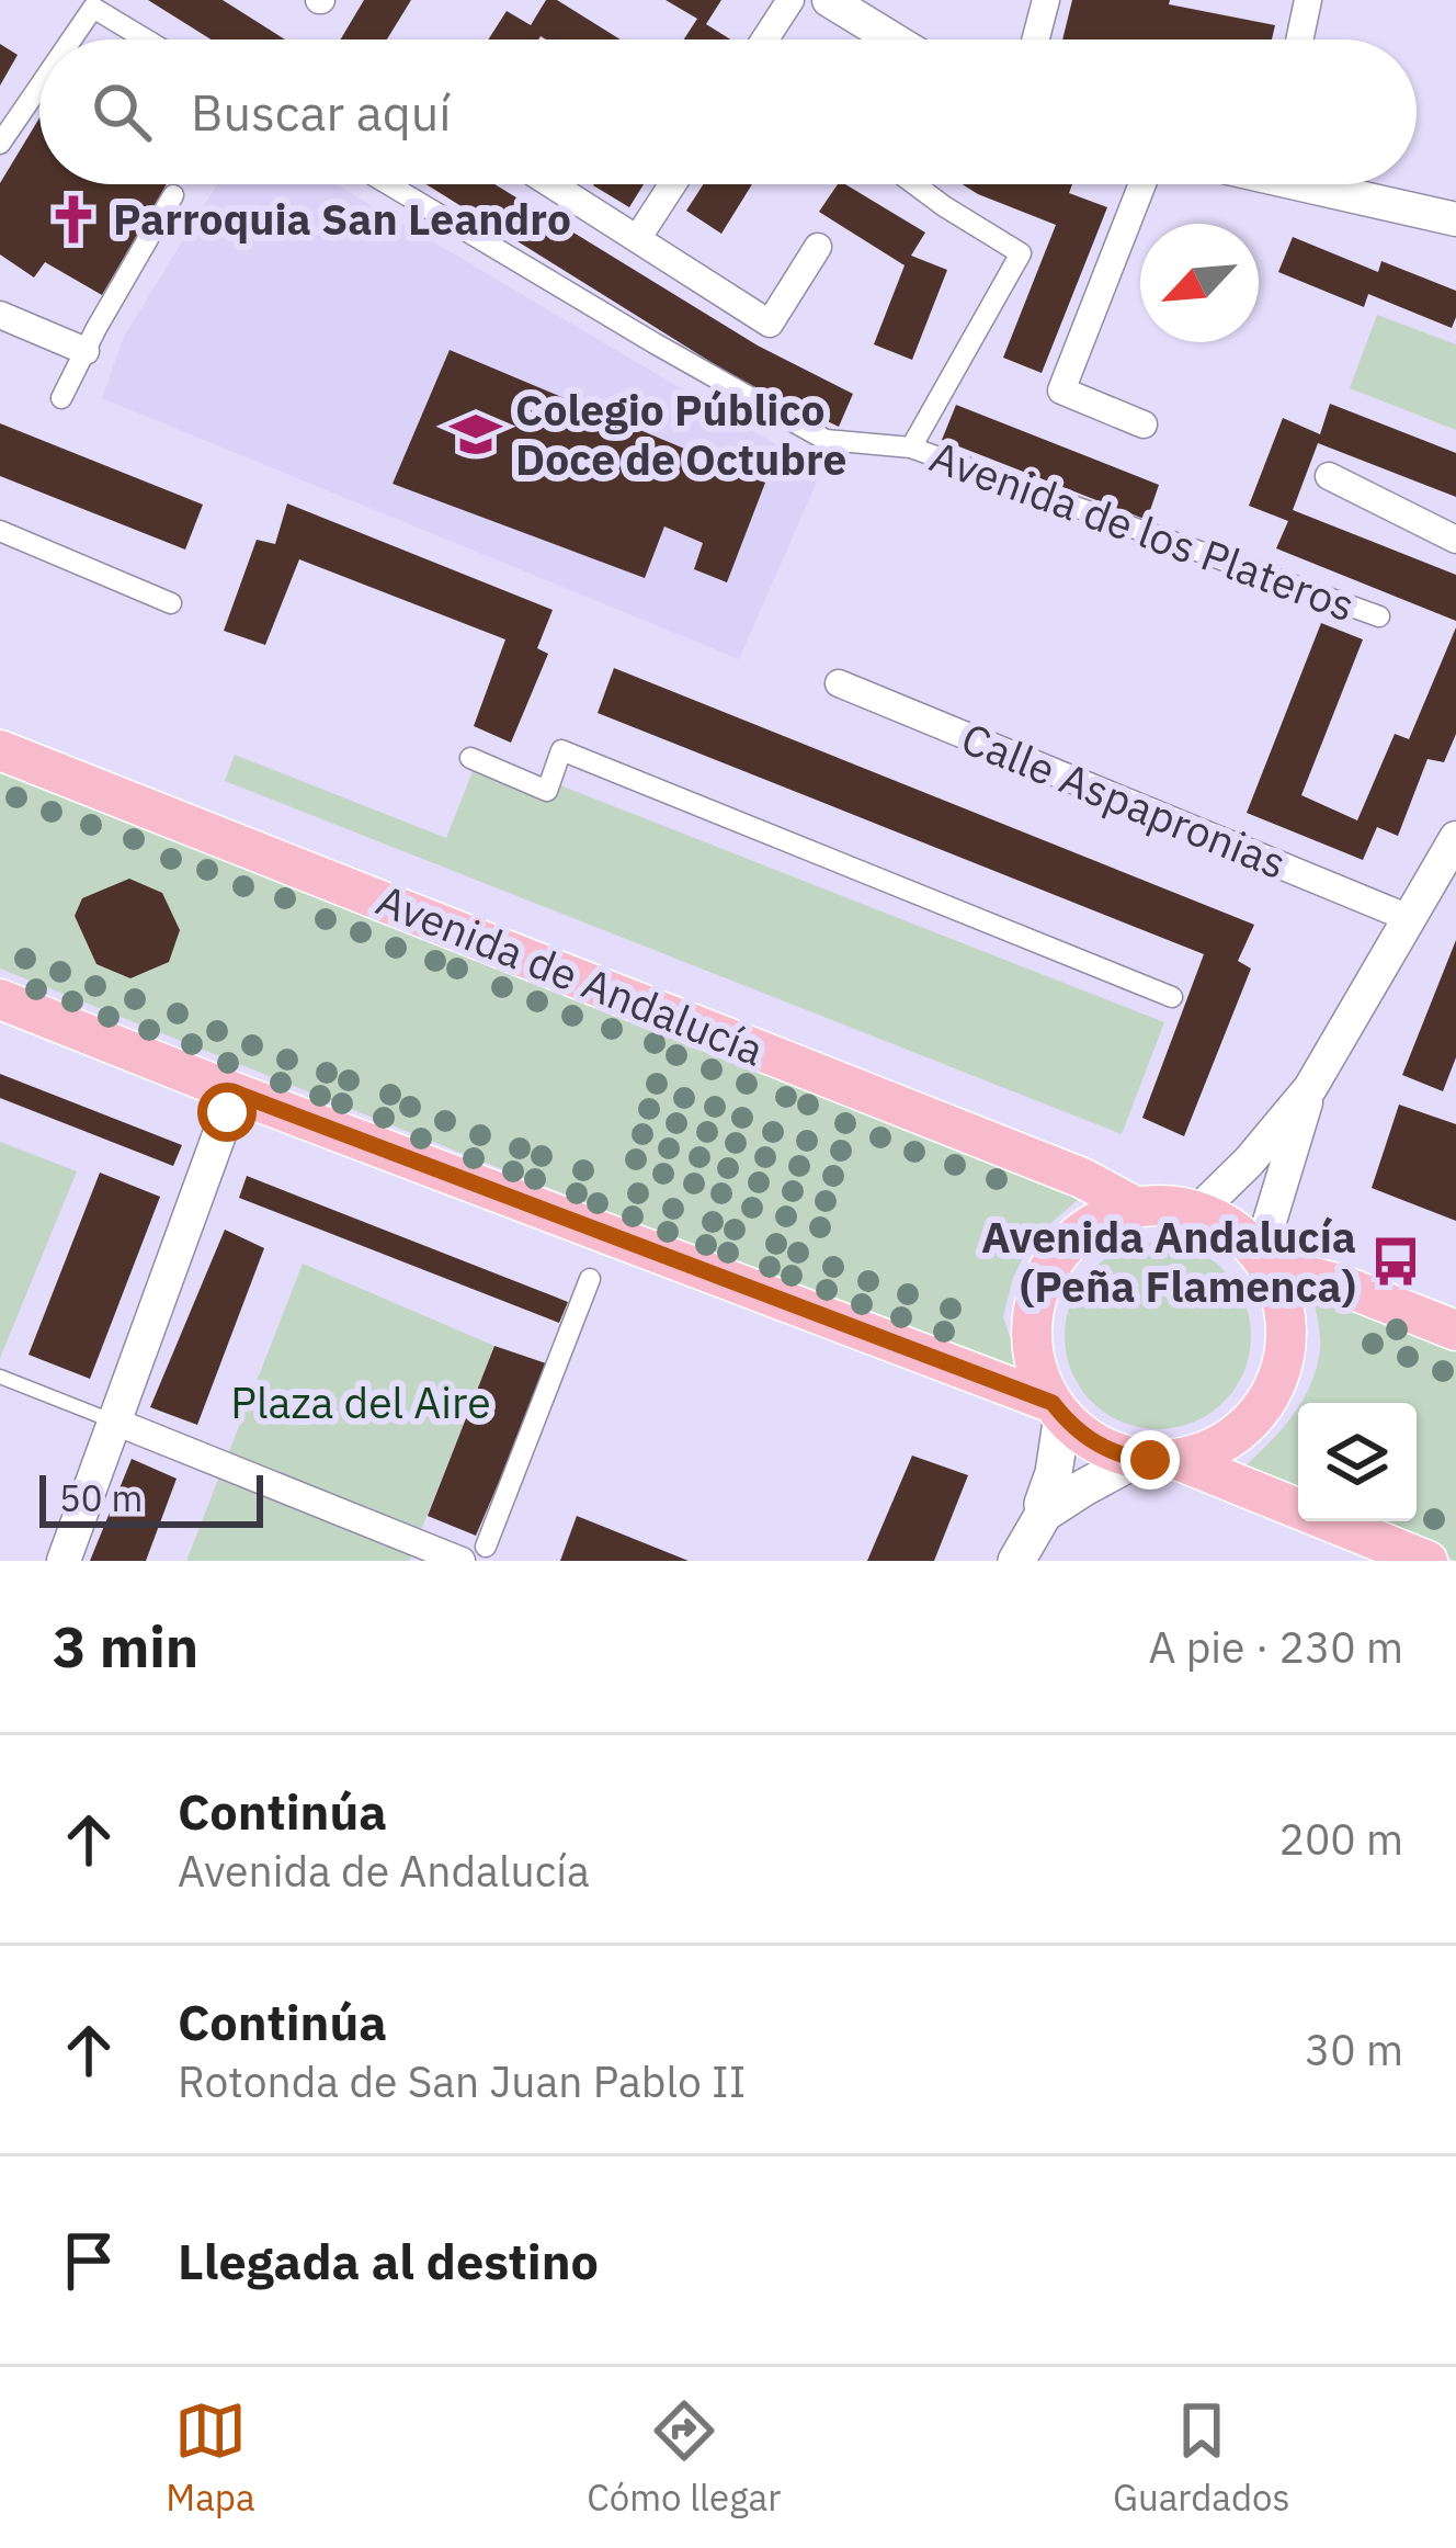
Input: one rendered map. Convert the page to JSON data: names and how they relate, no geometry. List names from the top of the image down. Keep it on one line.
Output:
{"streets":{"main road":["Avenida de Andalucía"],"street":["Avenida de los Plateros","Calle Aspapronias"]},"parks":["Plaza del Aire"],"places":{"church":["Parroquia San Leandro"],"school or university":["Colegio Público Doce de Octubre"],"bus stop":["Avenida Andalucía (Peña Flamenca)"]},"scale_bar":"50 m","north":"bottom left","page":{"search":"Buscar aquí","scale":"50 m","heading":["3 min","A pie · 230 m"],"list":[["Continúa","Avenida de Andalucía","200 m"],["Continúa","Rotonda de San Juan Pablo II","30 m"],"Llegada al destino"],"nav":["Mapa","Cómo llegar","Guardados"]}}
